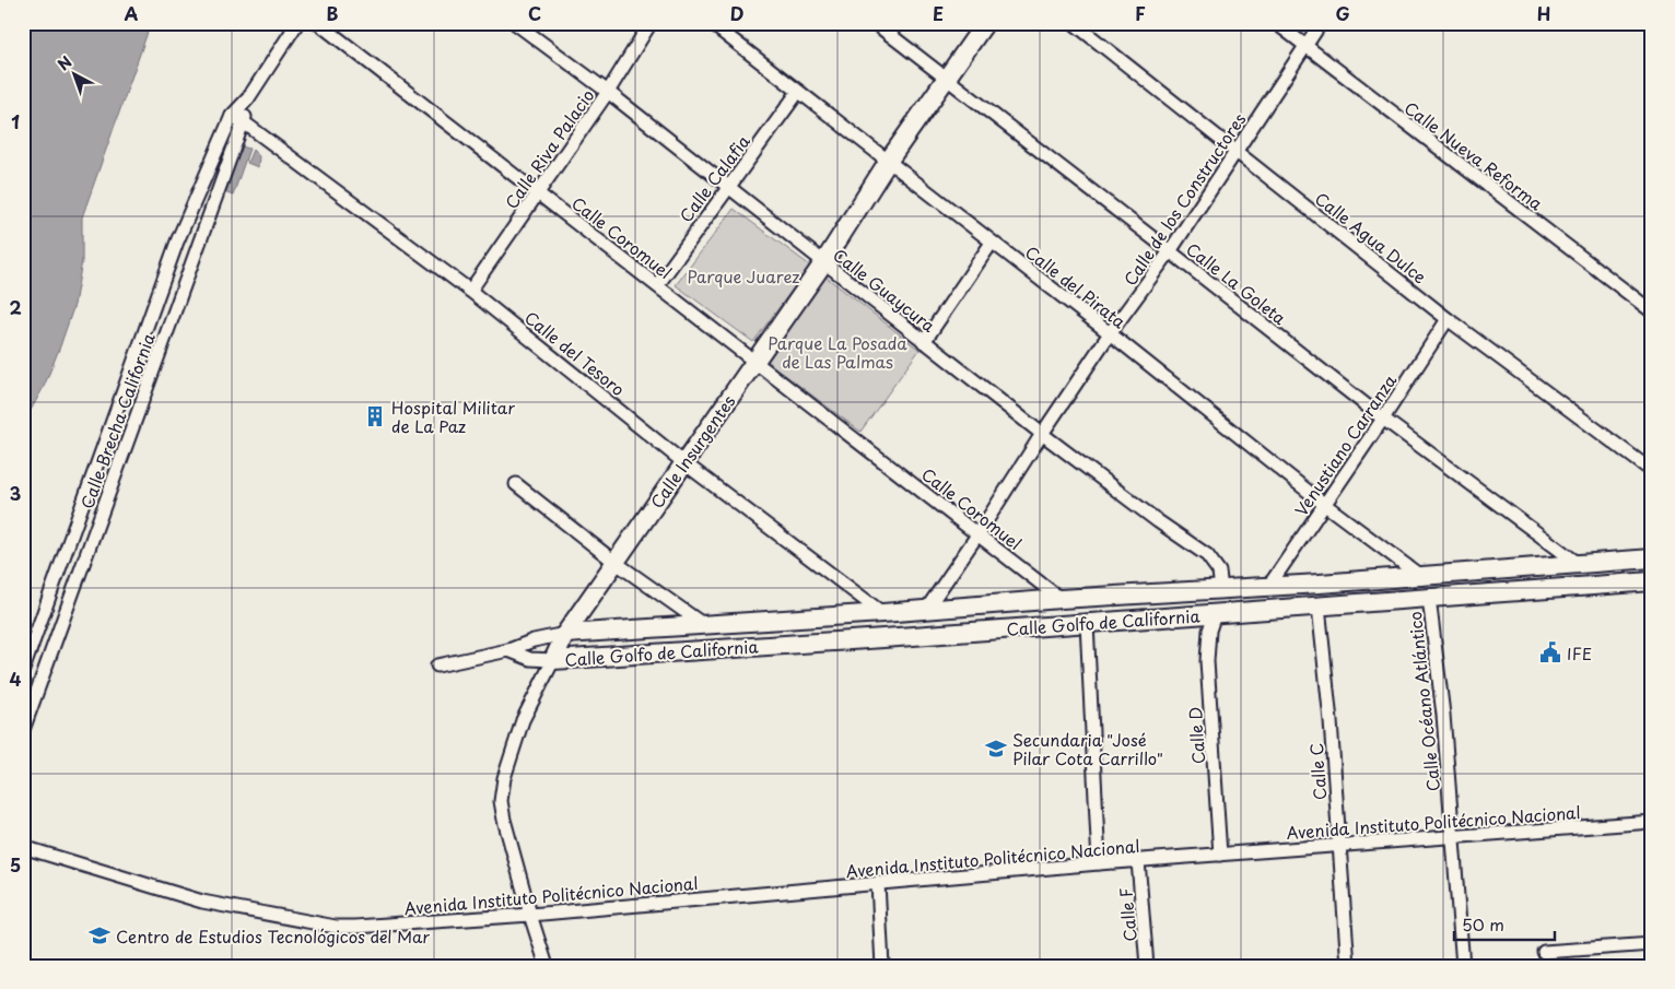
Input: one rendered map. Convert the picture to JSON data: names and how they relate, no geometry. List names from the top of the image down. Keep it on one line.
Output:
{"streets":{"street":["Calle Riva Palacio","Calle Nueva Reforma","Calle Calafia","Calle de los Constructores","Calle Coromuel","Calle Agua Dulce","Calle La Goleta","Calle del Pirata","Calle Guaycura","Calle del Tesoro","Calle Brecha California","Venustiano Carranza","Calle Insurgentes","Calle Golfo de California","Calle Océano Atlántico","Calle D","Calle C","Avenida Instituto Politécnico Nacional","Calle F"]},"crossings":[["Calle Riva Palacio","Calle Coromuel"],["Calle Riva Palacio","Calle Guaycura"],["Calle Riva Palacio","Calle del Tesoro"],["Calle Nueva Reforma","Calle de los Constructores"],["Calle Calafia","Calle Coromuel"],["Calle Calafia","Calle del Pirata"],["Calle Calafia","Calle Guaycura"],["Calle de los Constructores","Calle Coromuel"],["Calle de los Constructores","Calle Agua Dulce"],["Calle de los Constructores","Calle La Goleta"],["Calle de los Constructores","Calle del Pirata"],["Calle de los Constructores","Calle Guaycura"],["Calle de los Constructores","Calle Golfo de California"],["Calle Coromuel","Calle Insurgentes"],["Calle Coromuel","Calle Golfo de California"],["Calle Agua Dulce","Venustiano Carranza"],["Calle La Goleta","Venustiano Carranza"],["Calle La Goleta","Calle Insurgentes"],["Calle La Goleta","Calle Golfo de California"],["Calle del Pirata","Venustiano Carranza"],["Calle del Pirata","Calle Insurgentes"],["Calle del Pirata","Calle Golfo de California"],["Calle Guaycura","Calle Insurgentes"],["Calle Guaycura","Calle Golfo de California"],["Calle del Tesoro","Calle Brecha California"],["Calle del Tesoro","Calle Insurgentes"],["Calle del Tesoro","Calle Golfo de California"],["Venustiano Carranza","Calle Golfo de California"],["Calle Insurgentes","Calle Golfo de California"],["Calle Insurgentes","Avenida Instituto Politécnico Nacional"],["Calle Golfo de California","Calle Océano Atlántico"],["Calle Golfo de California","Calle D"],["Calle Golfo de California","Calle C"],["Calle Océano Atlántico","Avenida Instituto Politécnico Nacional"],["Calle D","Avenida Instituto Politécnico Nacional"],["Calle C","Avenida Instituto Politécnico Nacional"],["Avenida Instituto Politécnico Nacional","Calle F"]],"parks":["Parque Juarez","Parque La Posada de Las Palmas"],"places":{"building":["Hospital Militar de La Paz"],"public building":["IFE"],"school or university":["Secundaria \"José Pilar Cota Carrillo\"","Centro de Estudios Tecnológicos del Mar"]},"scale_bar":"50 m","north":"top left","grid":{"columns":["A","B","C","D","E","F","G","H"],"rows":["1","2","3","4","5"]}}
